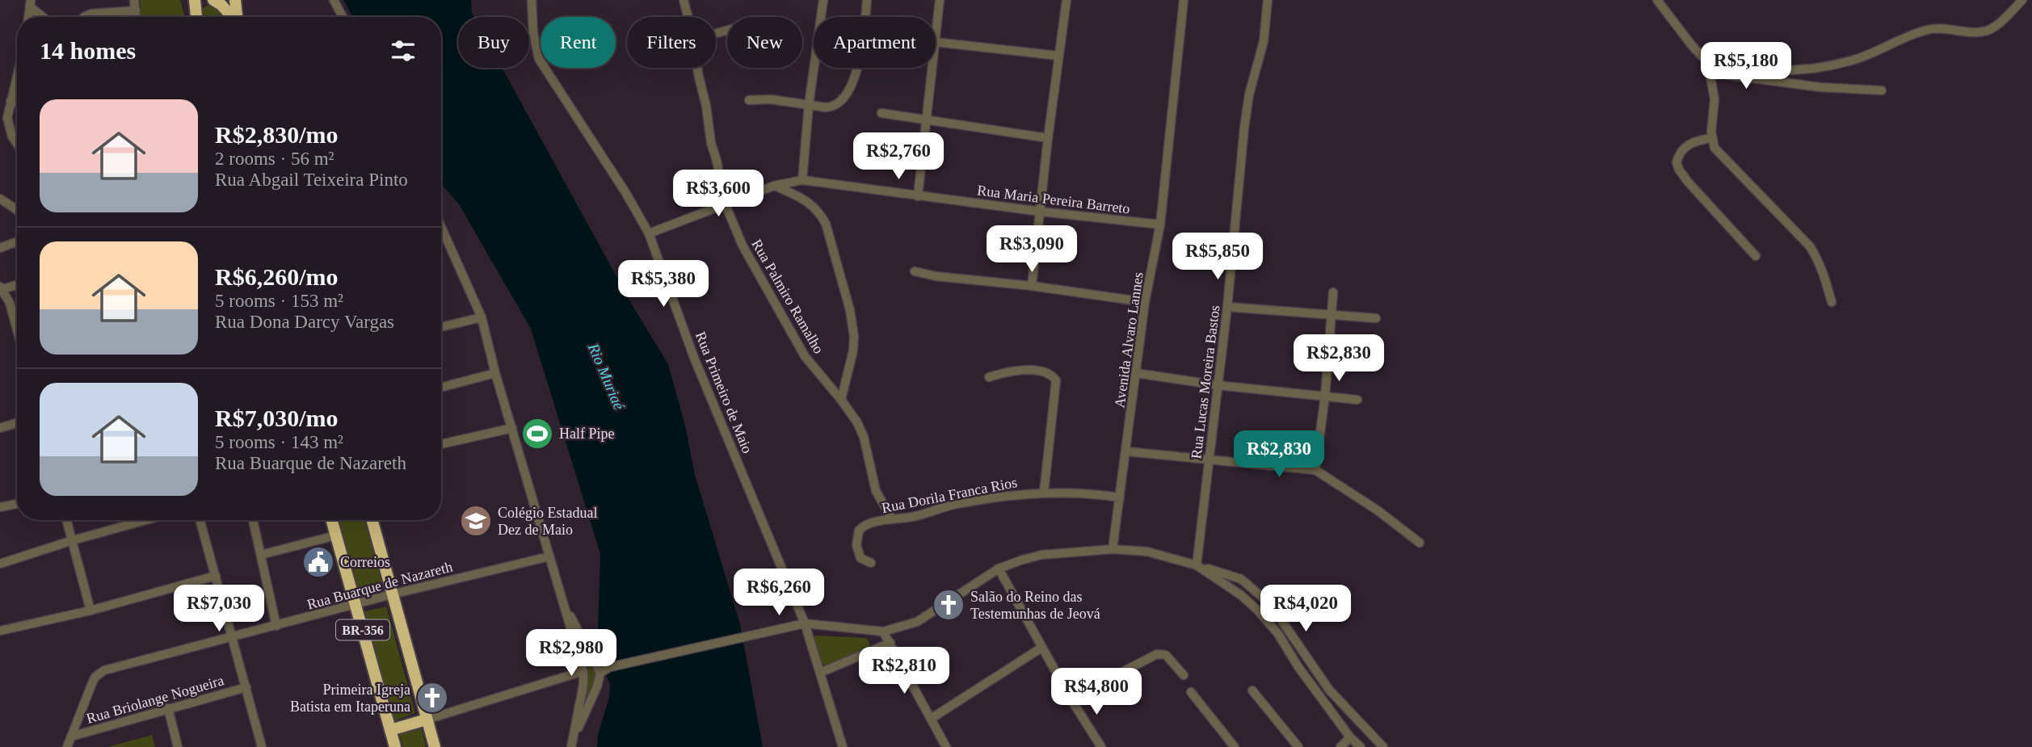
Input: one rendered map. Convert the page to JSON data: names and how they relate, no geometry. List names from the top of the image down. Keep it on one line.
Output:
{"streets":{"highway":["BR-356"],"street":["Rua Maria Pereira Barreto","Rua Palmiro Ramalho","Avenida Alvaro Lannes","Rua Lucas Moreira Bastos","Rua Primeiro de Maio","Rua Dorila Franca Rios","Rua Buarque de Nazareth","Rua Briolange Nogueira"]},"crossings":[["Rua Maria Pereira Barreto","Rua Palmiro Ramalho"],["Rua Maria Pereira Barreto","Avenida Alvaro Lannes"],["Rua Maria Pereira Barreto","Rua Primeiro de Maio"],["Rua Palmiro Ramalho","Rua Dorila Franca Rios"],["Avenida Alvaro Lannes","Rua Dorila Franca Rios"],["Rua Buarque de Nazareth","BR-356"],["Rua Buarque de Nazareth","Rua Briolange Nogueira"]],"water":["Rio Muriaé"],"places":{"sports":["Half Pipe"],"school or university":["Colégio Estadual Dez de Maio"],"public building":["Correios"],"church":["Salão do Reino das Testemunhas de Jeová","Primeira Igreja Batista em Itaperuna"]},"page":{"chip":["Buy","Rent","Filters","New","Apartment"],"heading":"14 homes","price":["R$5,180","R$2,760","R$3,600","R$3,090","R$5,850","R$5,380","R$2,830","R$2,830","R$6,260","R$7,030","R$4,020","R$2,980","R$2,810","R$4,800"],"list":[{"name":"R$2,830/mo","note":"2 rooms · 56 m² · Rua Abgail Teixeira Pinto"},{"name":"R$6,260/mo","note":"5 rooms · 153 m² · Rua Dona Darcy Vargas"},{"name":"R$7,030/mo","note":"5 rooms · 143 m² · Rua Buarque de Nazareth"}]}}
